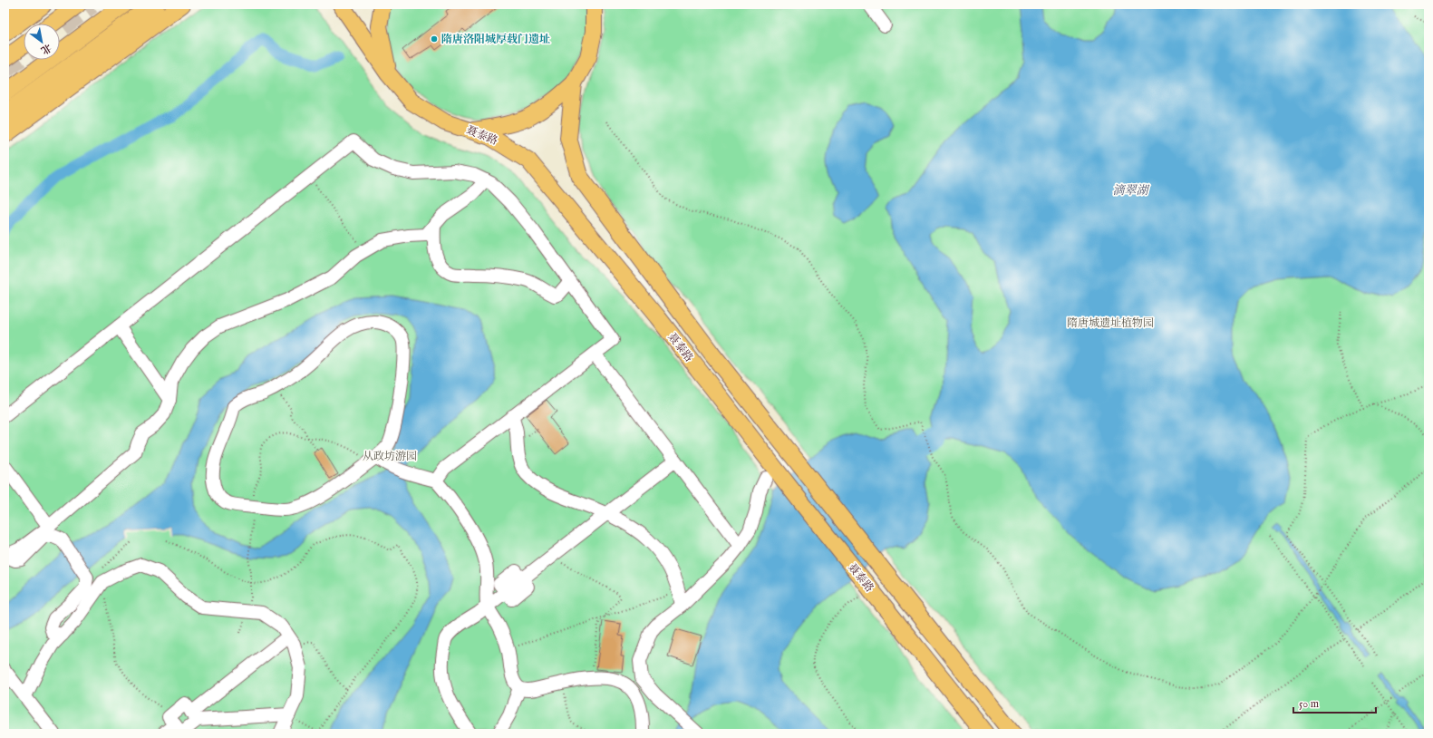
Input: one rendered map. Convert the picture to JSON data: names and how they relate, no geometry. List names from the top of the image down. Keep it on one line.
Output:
{"streets":{"main road":["聂泰路"]},"water":["滴翠湖"],"parks":["隋唐城遗址植物园","从政坊游园"],"places":["隋唐洛阳城厚载门遗址"],"scale_bar":"50 m","north":"bottom right"}
